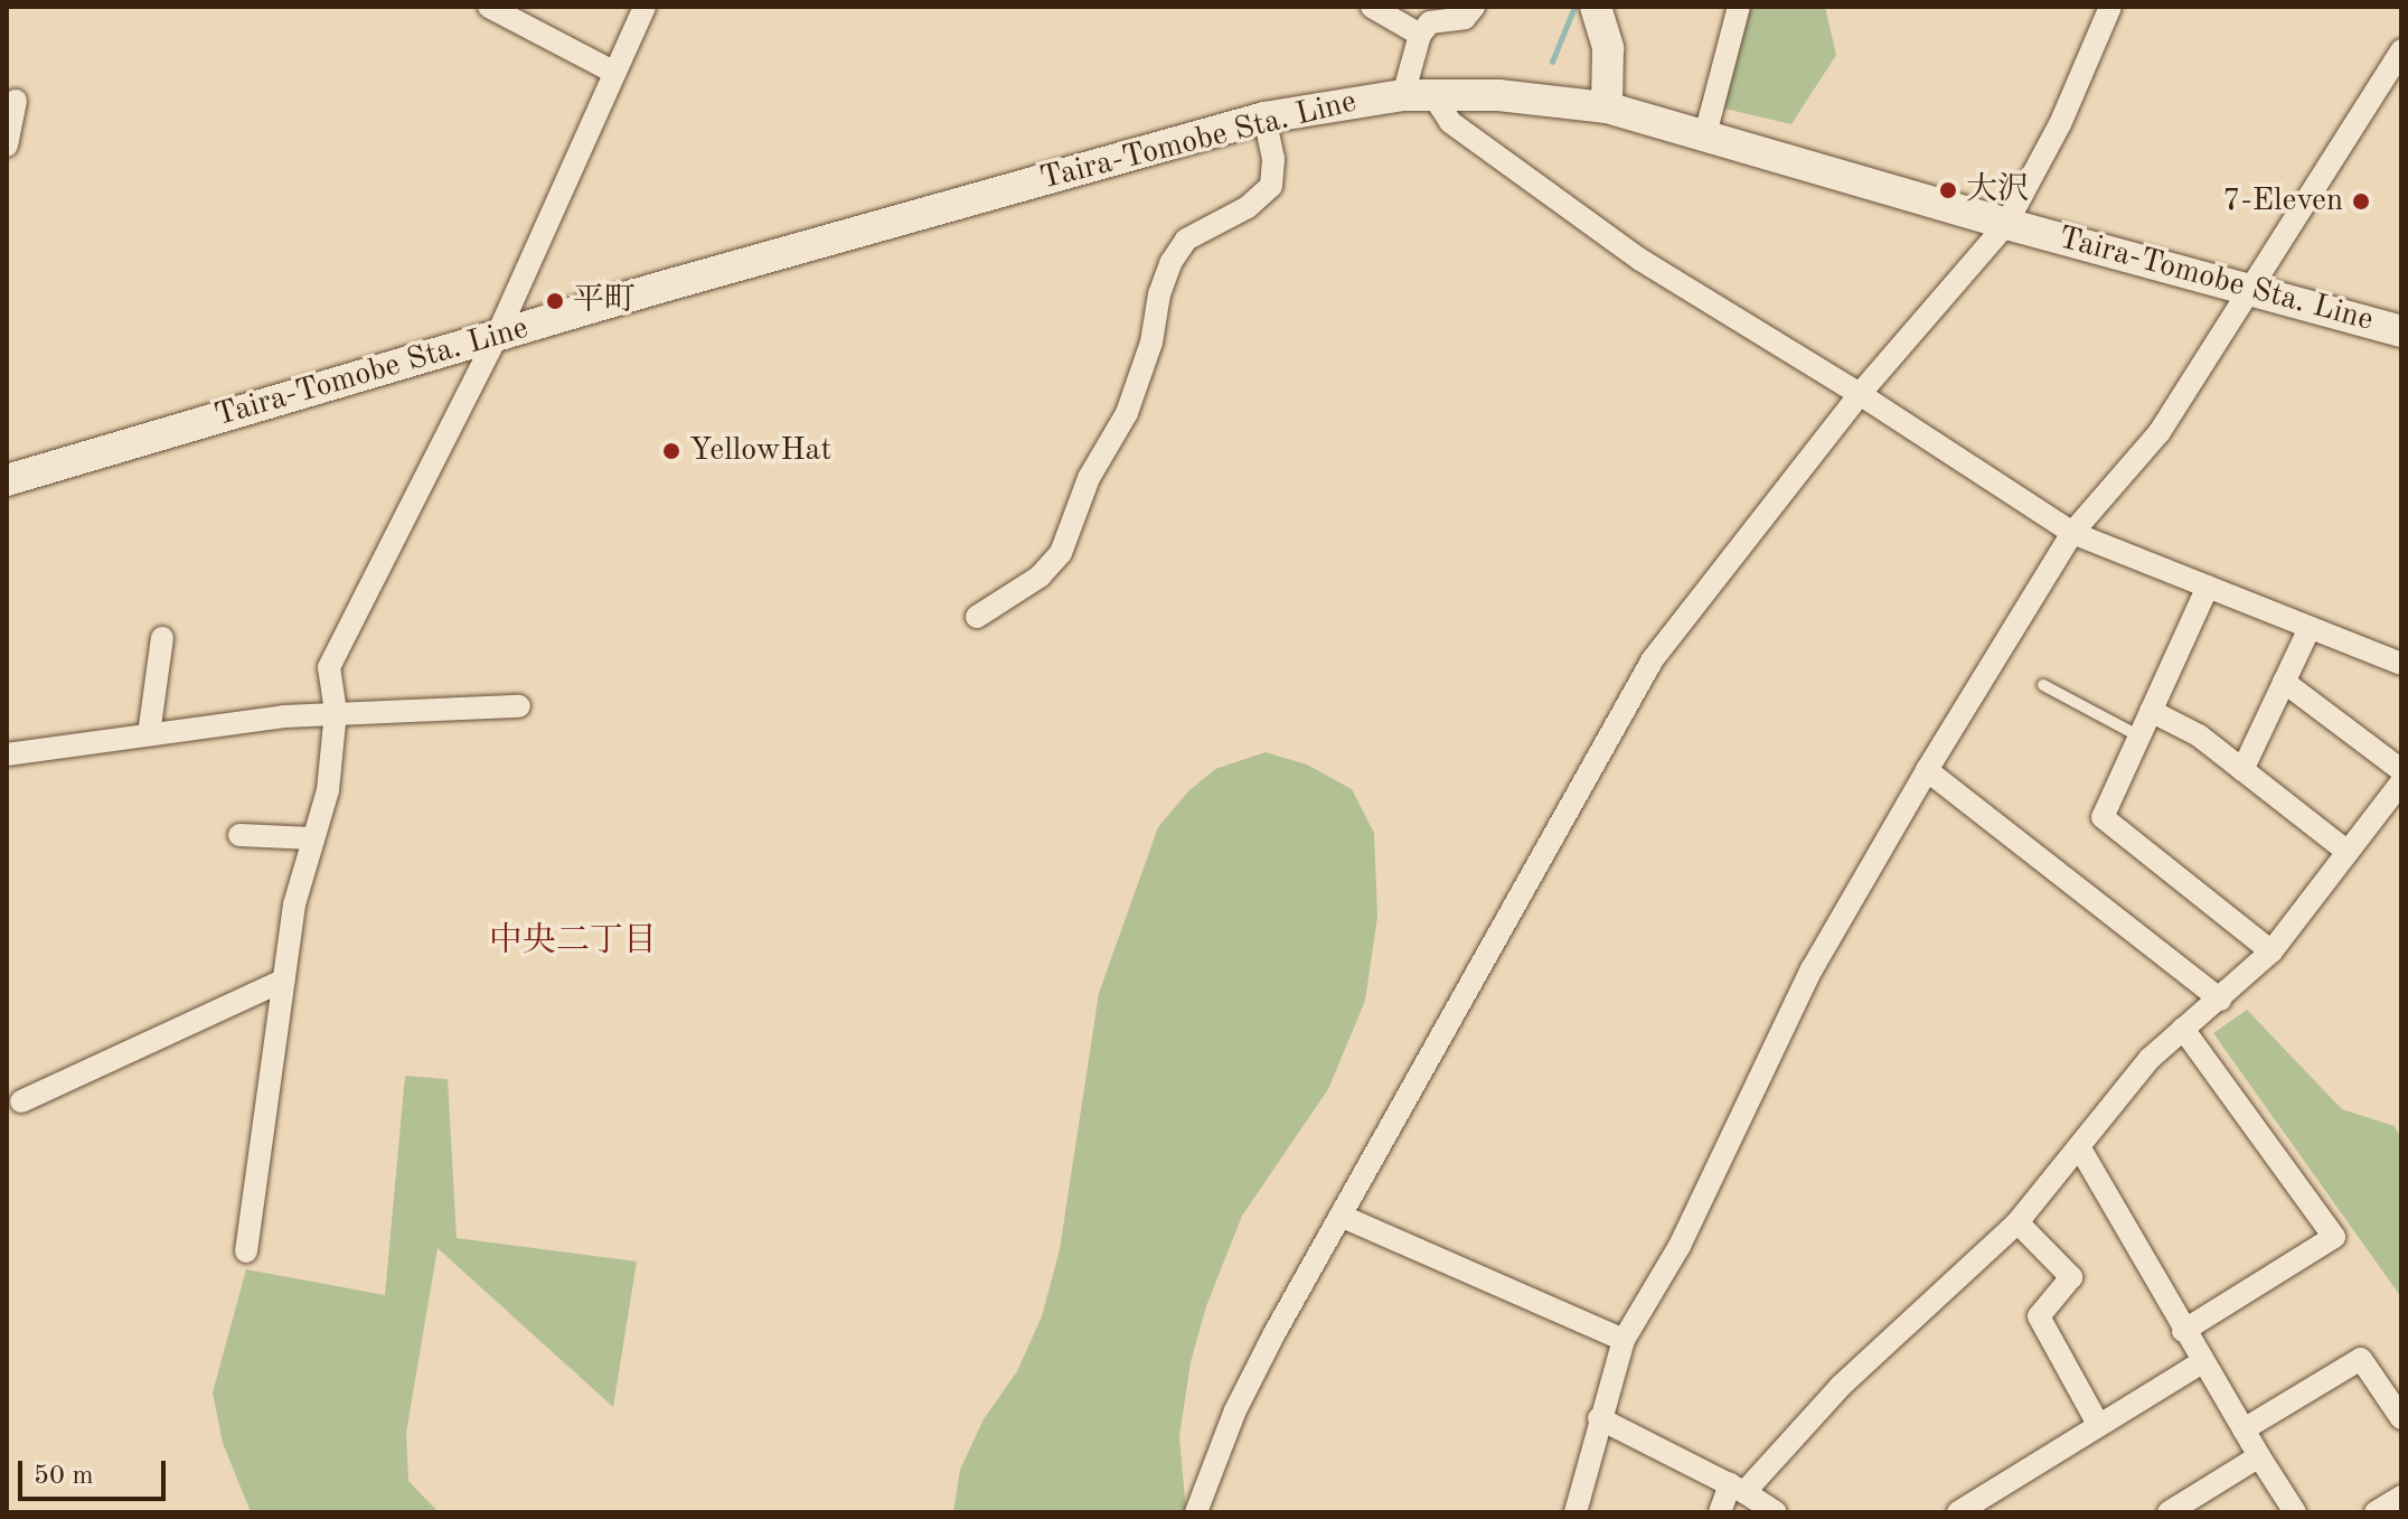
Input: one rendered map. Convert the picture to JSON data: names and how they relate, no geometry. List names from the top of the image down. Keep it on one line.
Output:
{"streets":{"main road":["Taira-Tomobe Sta. Line"]},"districts":["中央二丁目"],"places":["大沢","7-Eleven","平町","YellowHat"],"scale_bar":"50 m"}
